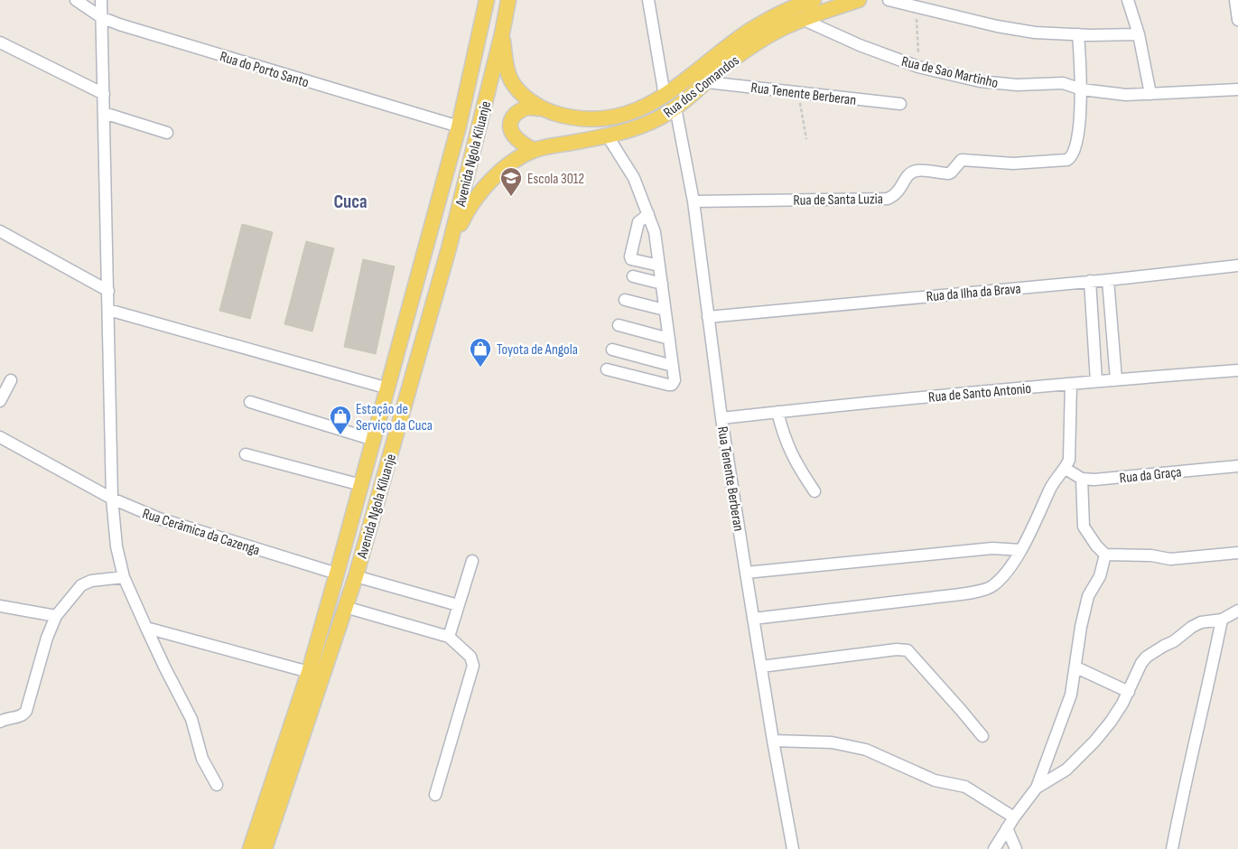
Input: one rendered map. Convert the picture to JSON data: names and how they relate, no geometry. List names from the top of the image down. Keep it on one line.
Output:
{"streets":{"main road":["Rua dos Comandos","Avenida Ngola Kiluanje"],"street":["Rua do Porto Santo","Rua de Sao Martinho","Rua Tenente Berberan","Rua de Santa Luzia","Rua da Ilha da Brava","Rua de Santo Antonio","Rua da Graça","Rua Cerâmica da Cazenga"]},"crossings":[["Rua do Porto Santo","Avenida Ngola Kiluanje"],["Rua de Sao Martinho","Rua dos Comandos"],["Rua de Sao Martinho","Rua de Santa Luzia"],["Rua dos Comandos","Rua Tenente Berberan"],["Rua Tenente Berberan","Rua de Santa Luzia"],["Rua Tenente Berberan","Rua da Ilha da Brava"],["Rua Tenente Berberan","Rua de Santo Antonio"],["Avenida Ngola Kiluanje","Rua Cerâmica da Cazenga"]],"districts":["Cuca"],"places":{"school or university":["Escola 3012"],"shop":["Toyota de Angola","Estação de Serviço da Cuca"]}}
